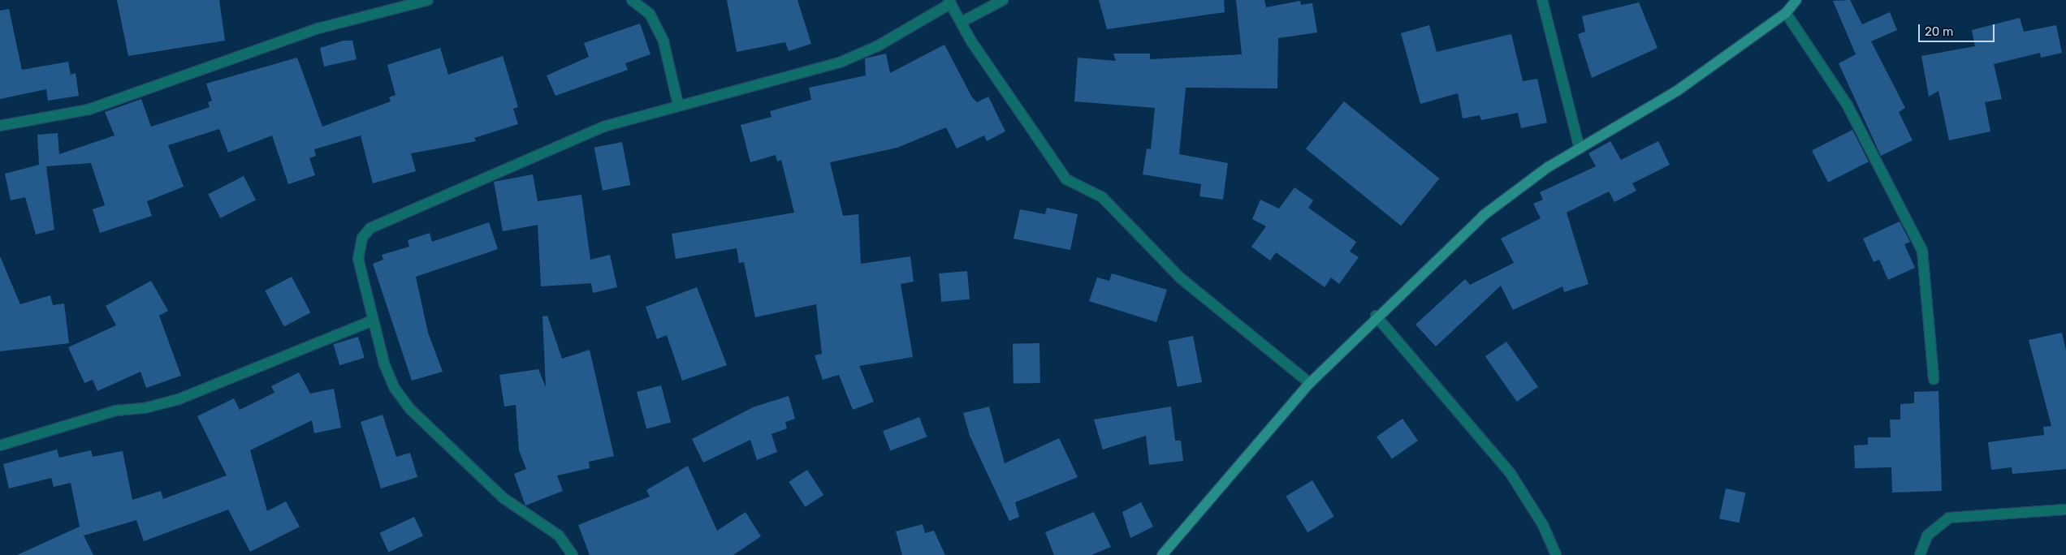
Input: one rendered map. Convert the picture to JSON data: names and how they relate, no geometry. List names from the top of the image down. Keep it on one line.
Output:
{"scale_bar":"20 m"}
